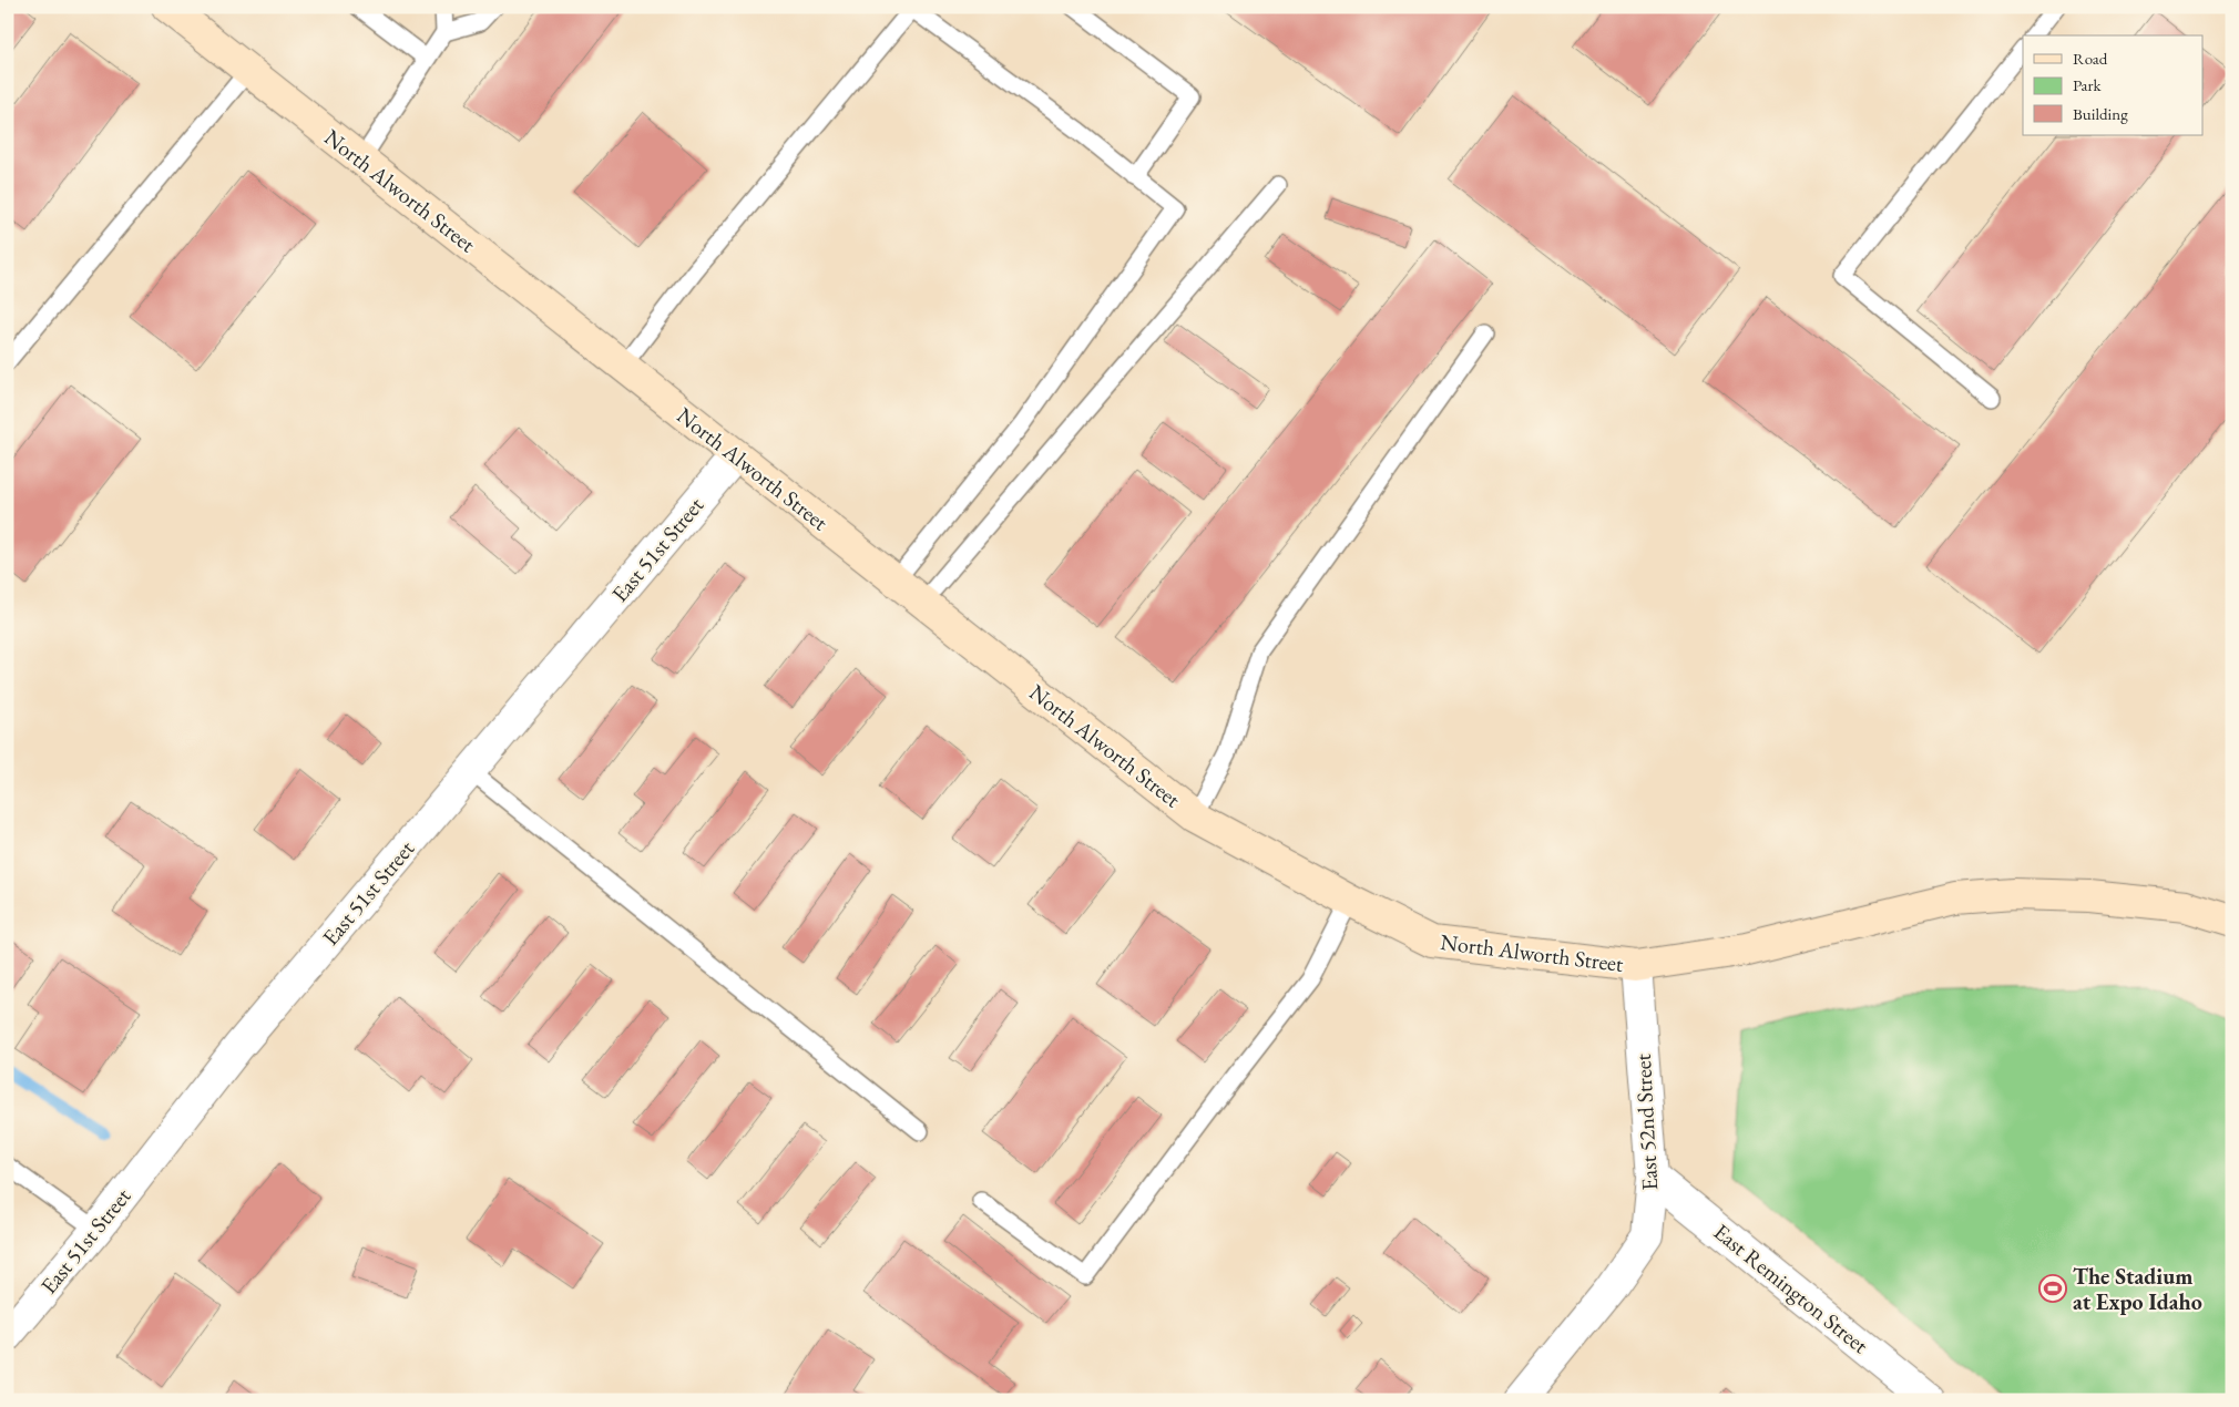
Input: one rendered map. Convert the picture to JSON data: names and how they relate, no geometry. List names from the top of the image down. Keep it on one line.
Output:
{"streets":{"street":["North Alworth Street","East 51st Street","East 52nd Street","East Remington Street"]},"crossings":[["North Alworth Street","East 51st Street"],["North Alworth Street","East 52nd Street"],["East 52nd Street","East Remington Street"]],"places":{"sports":["The Stadium at Expo Idaho"]},"legend":["Road","Park","Building"]}
